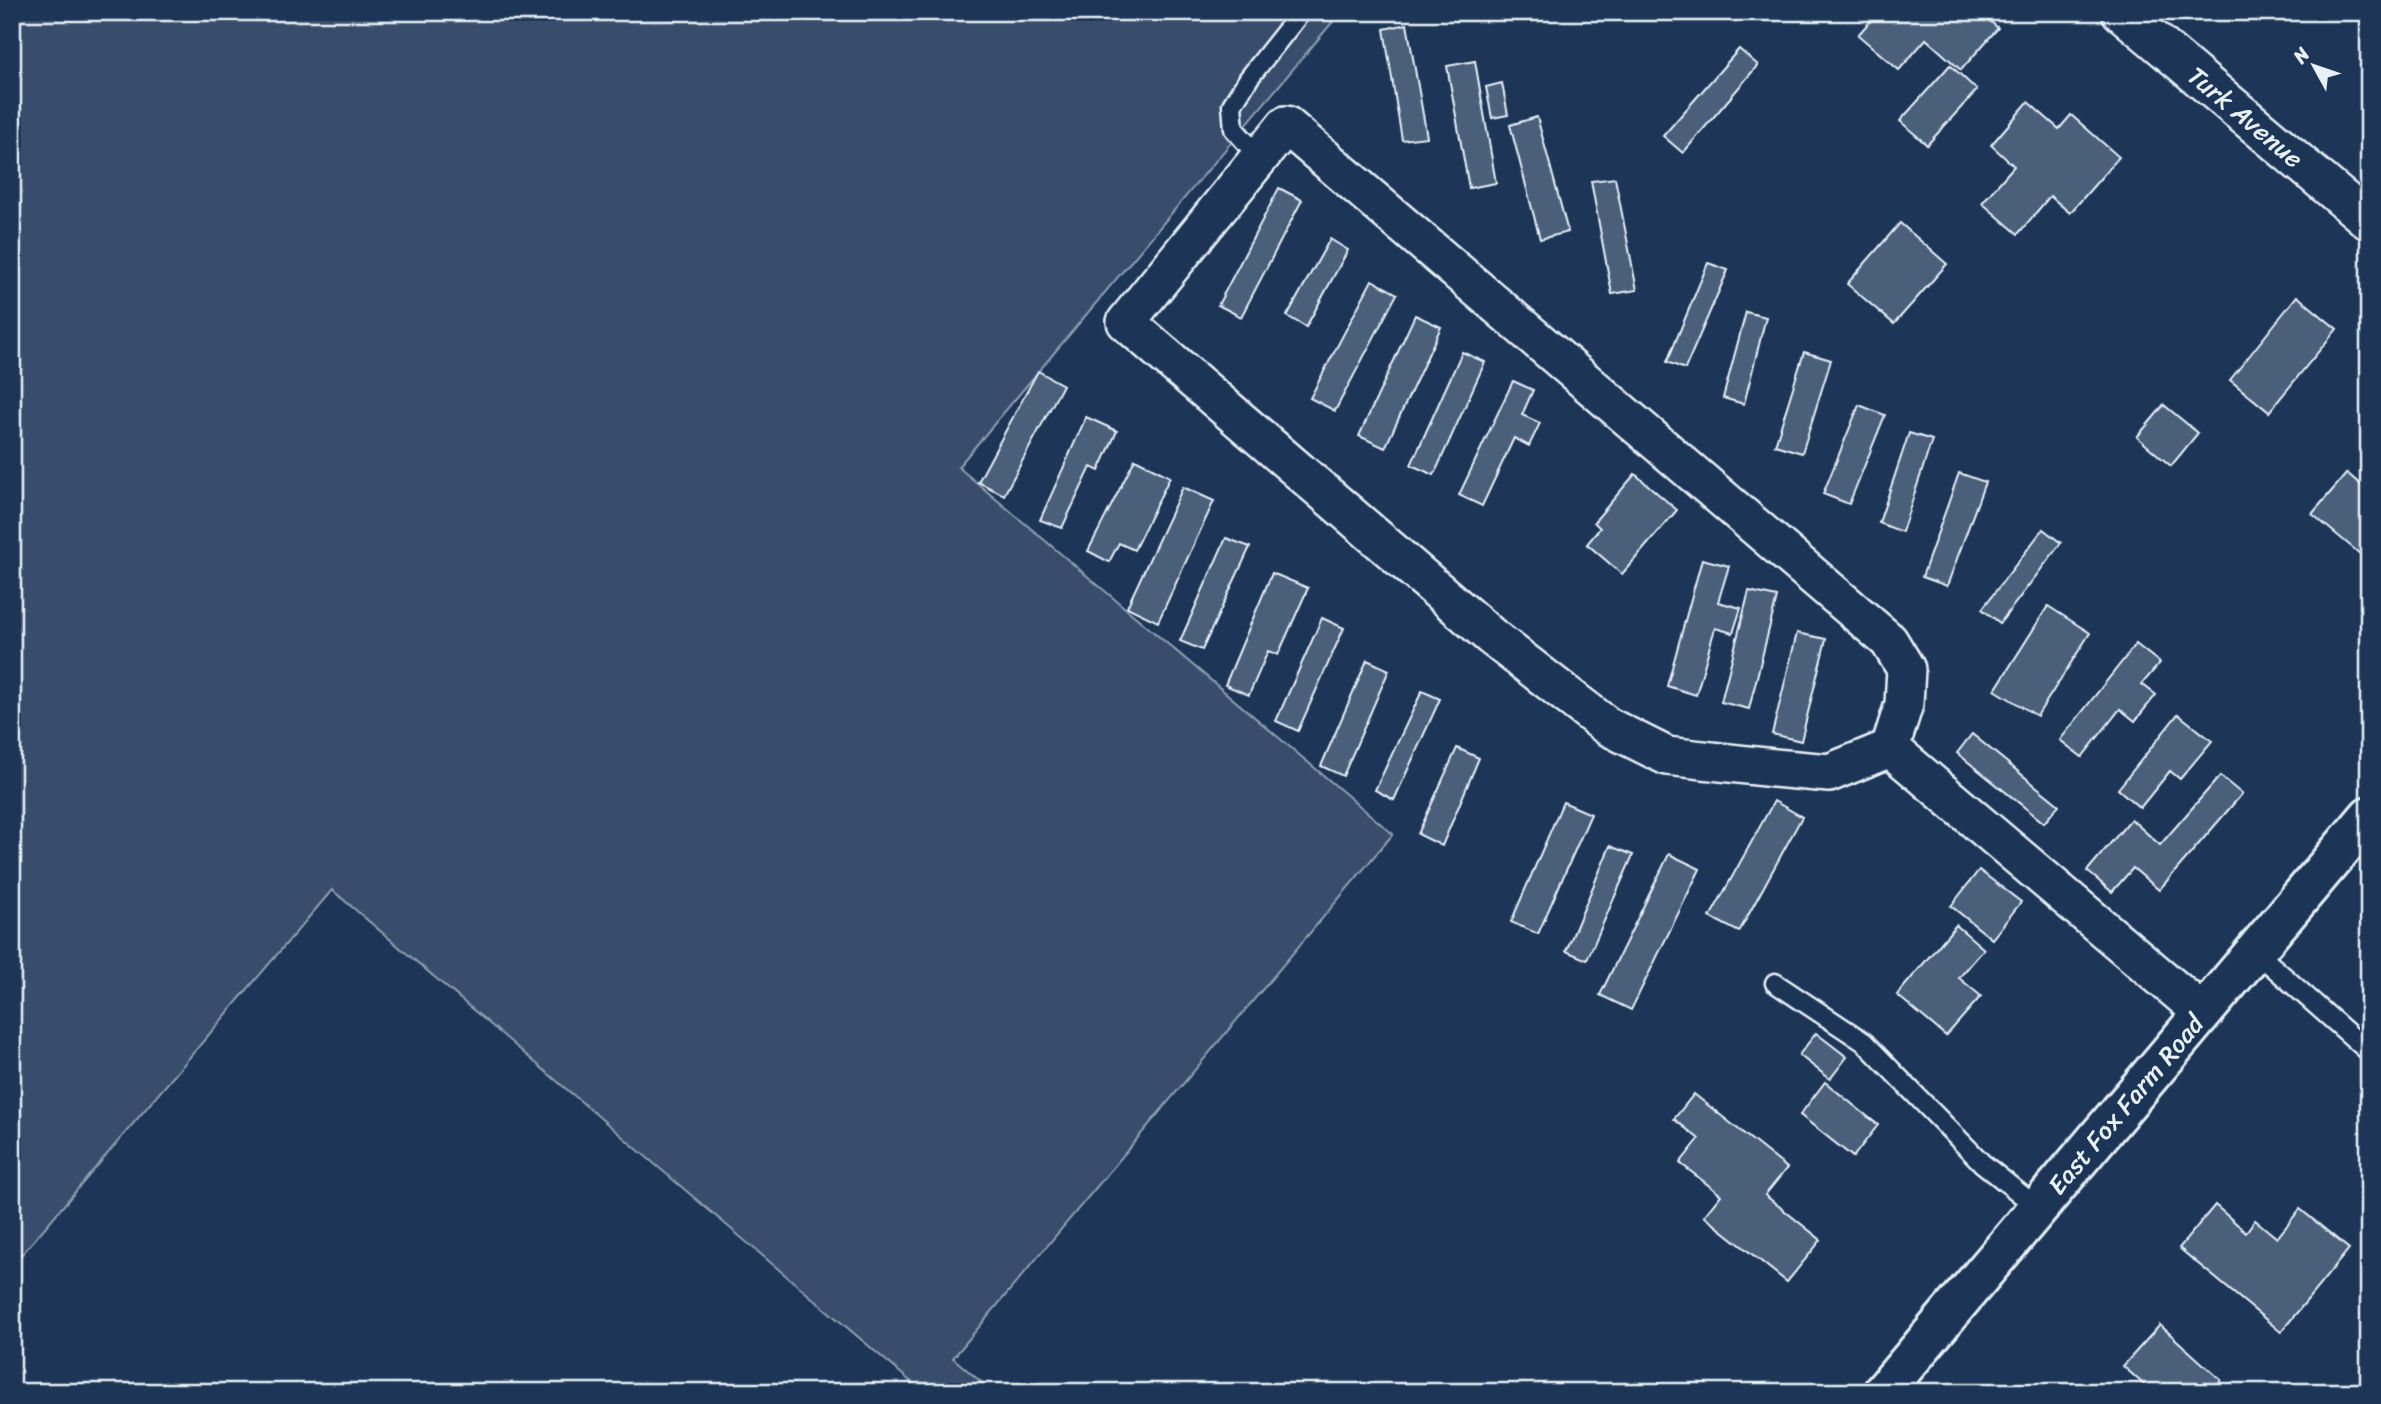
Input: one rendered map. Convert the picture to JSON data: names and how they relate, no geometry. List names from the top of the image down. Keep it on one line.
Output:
{"streets":{"main road":["East Fox Farm Road"],"street":["Turk Avenue"]},"north":"top left"}
